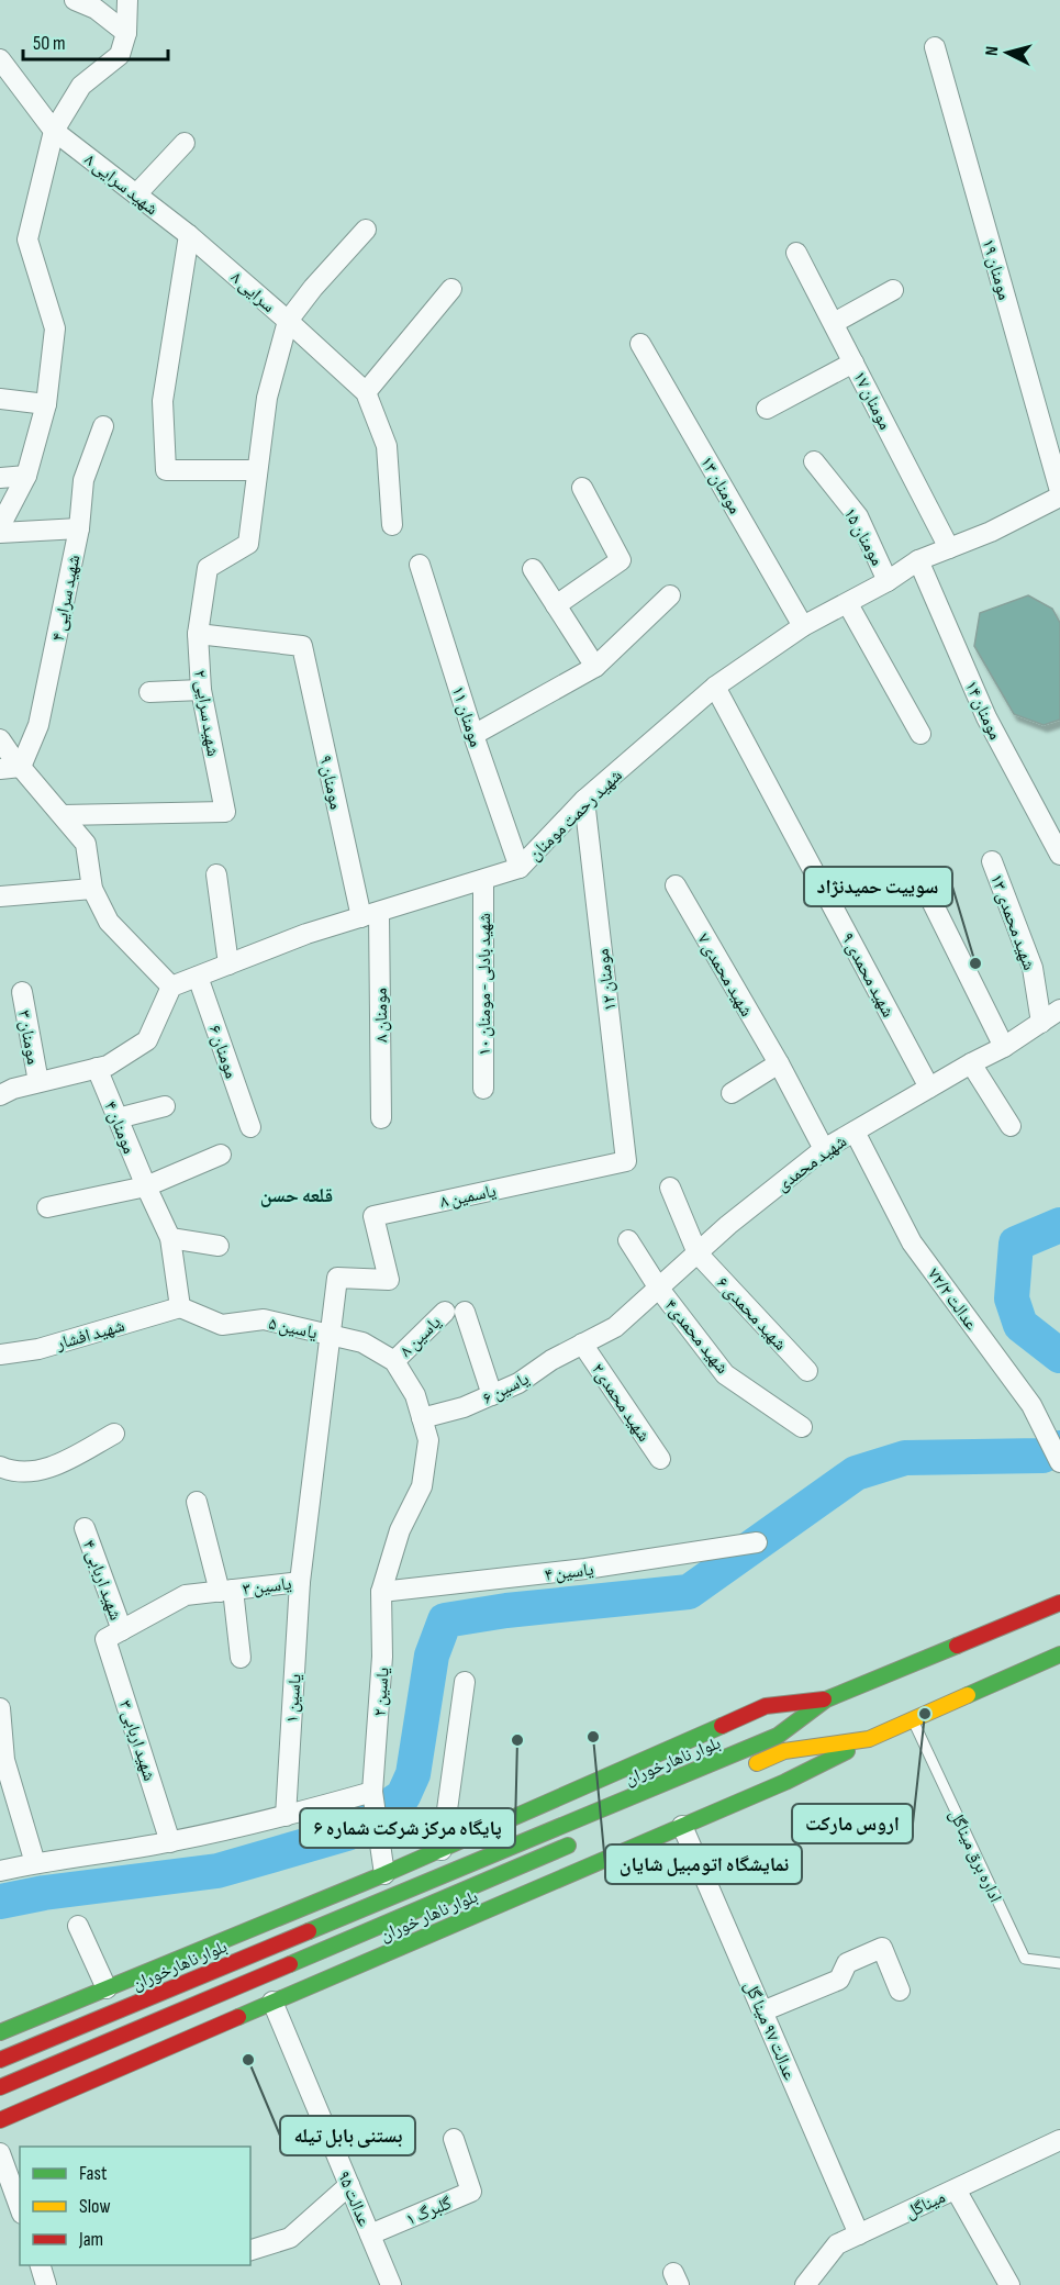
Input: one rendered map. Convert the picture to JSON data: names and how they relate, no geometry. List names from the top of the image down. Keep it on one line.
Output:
{"streets":{"main road":["بلوار ناهارخوران","بلوار ناهار خوران"],"street":["شهید سرایی ۸","مومنان ۱۹","سرایی ۸","مومنان ۱۷","مومنان ۱۳","مومنان ۱۵","شهید سرایی ۴","مومنان ۱۴","شهید سرایی ۲","مومنان ۱۱","مومنان ۹","شهید رحمت مومنان","۱۳ شهید محمدی","شهید محمدی ۷","۹ شهید محمدی","مومنان ۱۲","شهید بادلی - مومنان ۱۰","مومنان ۸","مومنان ۳","مومنان ۶","۴ مومنان","شهید محمدی","یاسمین ۸","عدالت ۷۲/۲","۶ شهید محمدی","یاسین ۵","شهید افشار","یاسین ۸","شهید محمدی۴","یاسین ۶","شهید محمدی۲","یاسین ۴","شهید اربابی ۴","یاسین ۳","یاسین ۲","یاسین ۱","شهید اربابی ۳","عدالت ۹۷ مینا گل","عدالت ۹۵","میناگل","گلبرگ ۱"],"lane":["اداره برق میناگل"]},"crossings":[["شهید سرایی ۸","سرایی ۸"],["سرایی ۸","شهید سرایی ۲"],["مومنان ۱۷","شهید رحمت مومنان"],["مومنان ۱۳","شهید رحمت مومنان"],["مومنان ۱۵","شهید رحمت مومنان"],["مومنان ۱۴","شهید رحمت مومنان"],["شهید سرایی ۲","مومنان ۹"],["مومنان ۱۱","شهید رحمت مومنان"],["مومنان ۹","شهید رحمت مومنان"],["مومنان ۹","مومنان ۸"],["شهید رحمت مومنان","۹ شهید محمدی"],["شهید رحمت مومنان","مومنان ۱۲"],["شهید رحمت مومنان","شهید بادلی - مومنان ۱۰"],["شهید رحمت مومنان","مومنان ۸"],["شهید رحمت مومنان","مومنان ۶"],["۱۳ شهید محمدی","شهید محمدی"],["شهید محمدی ۷","شهید محمدی"],["۹ شهید محمدی","شهید محمدی"],["مومنان ۱۲","یاسمین ۸"],["۴ مومنان","یاسین ۵"],["۴ مومنان","شهید افشار"],["شهید محمدی","عدالت ۷۲/۲"],["شهید محمدی","۶ شهید محمدی"],["شهید محمدی","شهید محمدی۴"],["شهید محمدی","یاسین ۶"],["شهید محمدی","شهید محمدی۲"],["یاسمین ۸","یاسین ۱"],["یاسین ۵","شهید افشار"],["یاسین ۵","یاسین ۸"],["یاسین ۵","یاسین ۲"],["یاسین ۵","یاسین ۱"],["یاسین ۸","یاسین ۶"],["یاسین ۸","یاسین ۲"],["یاسین ۶","شهید محمدی۲"],["یاسین ۶","یاسین ۲"],["یاسین ۴","یاسین ۲"],["شهید اربابی ۴","یاسین ۳"],["شهید اربابی ۴","شهید اربابی ۳"],["یاسین ۳","یاسین ۱"],["یاسین ۳","شهید اربابی ۳"],["بلوار ناهارخوران","اداره برق میناگل"],["بلوار ناهارخوران","بلوار ناهار خوران"],["بلوار ناهار خوران","عدالت ۹۷ مینا گل"],["بلوار ناهار خوران","عدالت ۹۵"],["عدالت ۹۷ مینا گل","میناگل"],["عدالت ۹۵","گلبرگ ۱"]],"districts":["قلعه حسن"],"places":["سوییت حمیدنژاد","اروس مارکت","نمایشگاه اتومبیل شایان","پایگاه مرکز شرکت شماره ۶","بستنی بابل تیله"],"legend":["Fast","Slow","Jam"],"scale_bar":"50 m","north":"left"}
